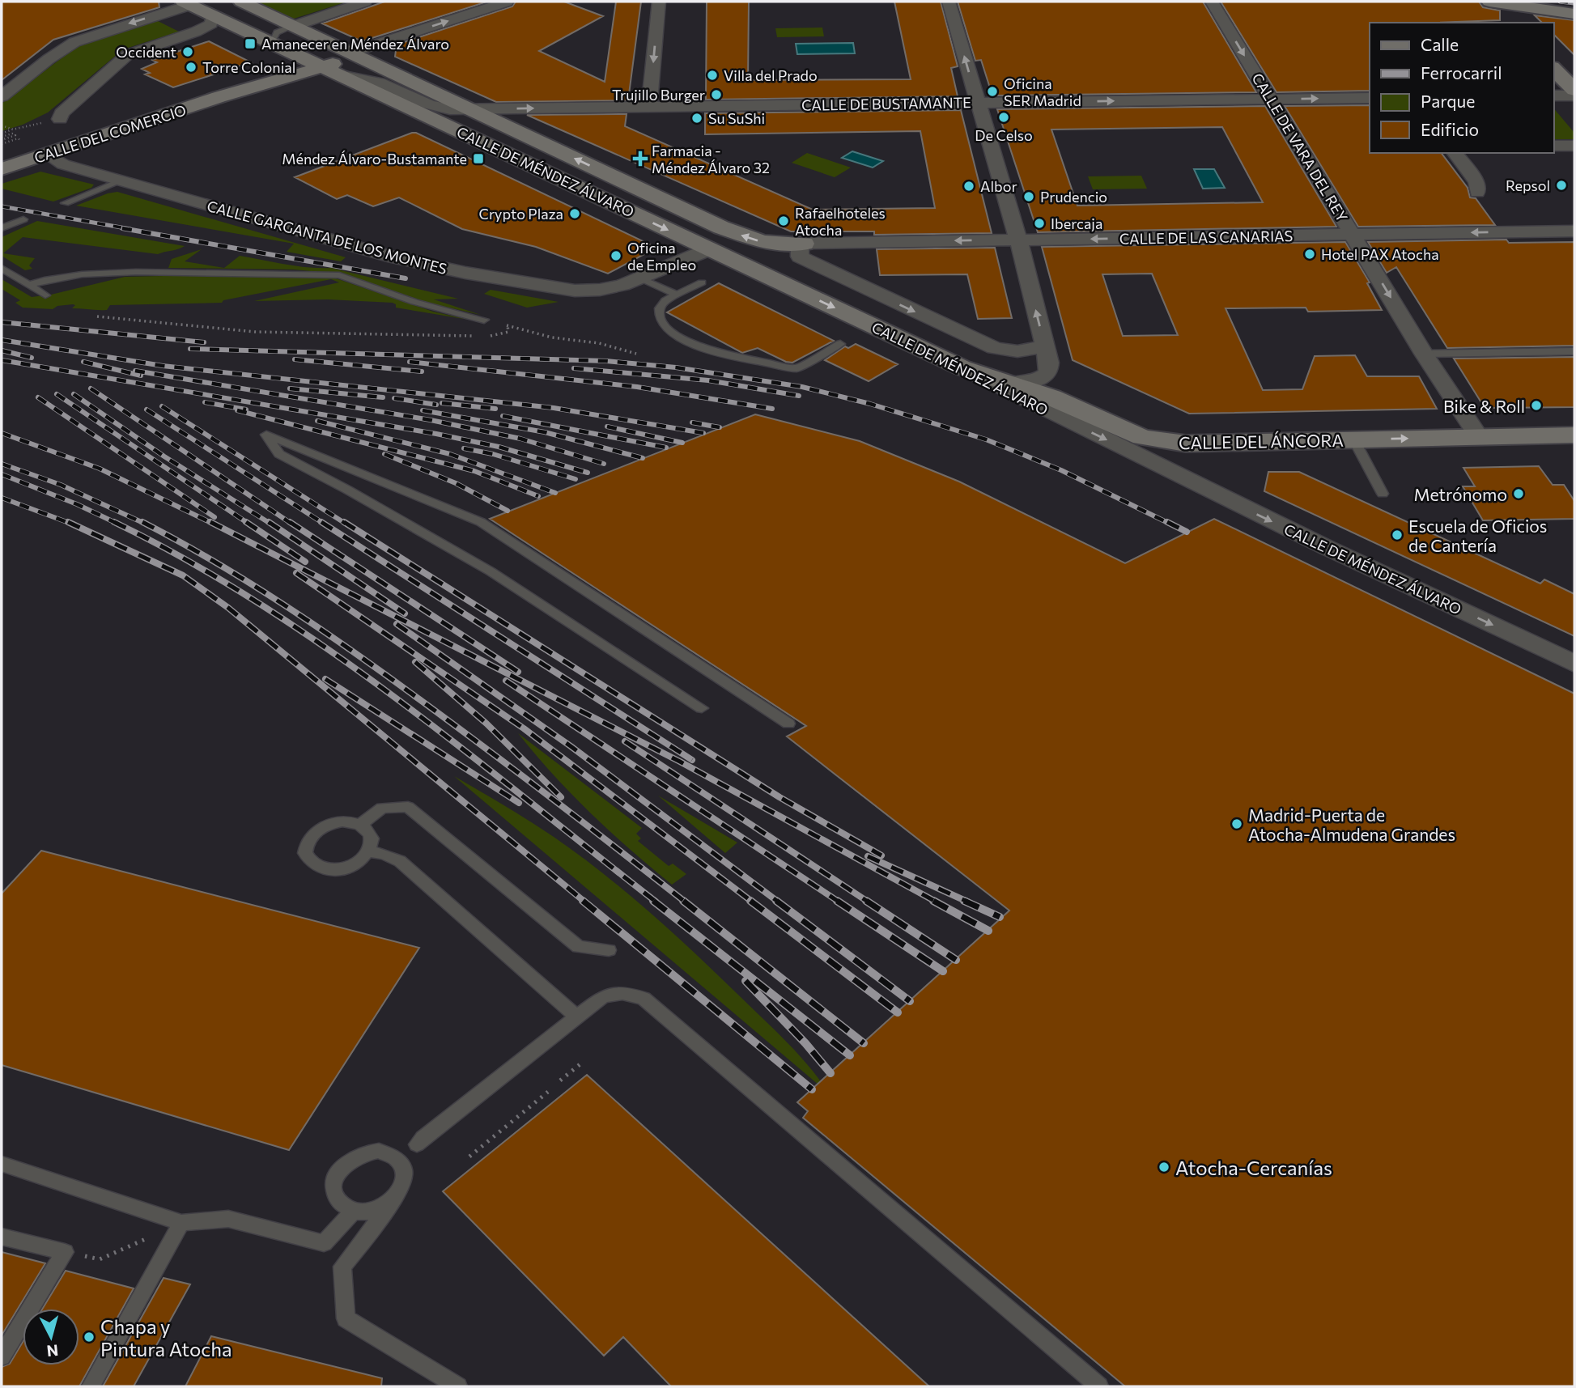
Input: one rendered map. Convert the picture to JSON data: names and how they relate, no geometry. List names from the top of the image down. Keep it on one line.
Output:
{"streets":{"main road":["CALLE DEL COMERCIO","CALLE DE MÉNDEZ ÁLVARO","CALLE DEL ÁNCORA"],"street":["CALLE DE BUSTAMANTE","CALLE DE VARA DEL REY","CALLE GARGANTA DE LOS MONTES","CALLE DE LAS CANARIAS"]},"crossings":[["CALLE DE BUSTAMANTE","CALLE DE VARA DEL REY"],["CALLE DE BUSTAMANTE","CALLE DE MÉNDEZ ÁLVARO"],["CALLE DEL COMERCIO","CALLE DE MÉNDEZ ÁLVARO"],["CALLE DEL COMERCIO","CALLE GARGANTA DE LOS MONTES"],["CALLE DE VARA DEL REY","CALLE DE LAS CANARIAS"],["CALLE DE VARA DEL REY","CALLE DEL ÁNCORA"],["CALLE DE MÉNDEZ ÁLVARO","CALLE GARGANTA DE LOS MONTES"],["CALLE DE MÉNDEZ ÁLVARO","CALLE DE LAS CANARIAS"],["CALLE DE MÉNDEZ ÁLVARO","CALLE DEL ÁNCORA"]],"one_way":["CALLE DE BUSTAMANTE","CALLE DE VARA DEL REY","CALLE DE LAS CANARIAS"],"places":{"transit":["Amanecer en Méndez Álvaro","Méndez Álvaro-Bustamante"],"other":["Occident","Torre Colonial","Villa del Prado","Oficina SER Madrid","Trujillo Burger","De Celso","Su SuShi","Repsol","Albor","Prudencio","Crypto Plaza","Rafaelhoteles Atocha","Ibercaja","Hotel PAX Atocha","Oficina de Empleo","Bike & Roll","Metrónomo","Escuela de Oficios de Cantería","Madrid-Puerta de Atocha-Almudena Grandes","Atocha-Cercanías","Chapa y Pintura Atocha"],"health":["Farmacia - Méndez Álvaro 32"]},"legend":["Calle","Ferrocarril","Parque","Edificio"],"north":"bottom"}
